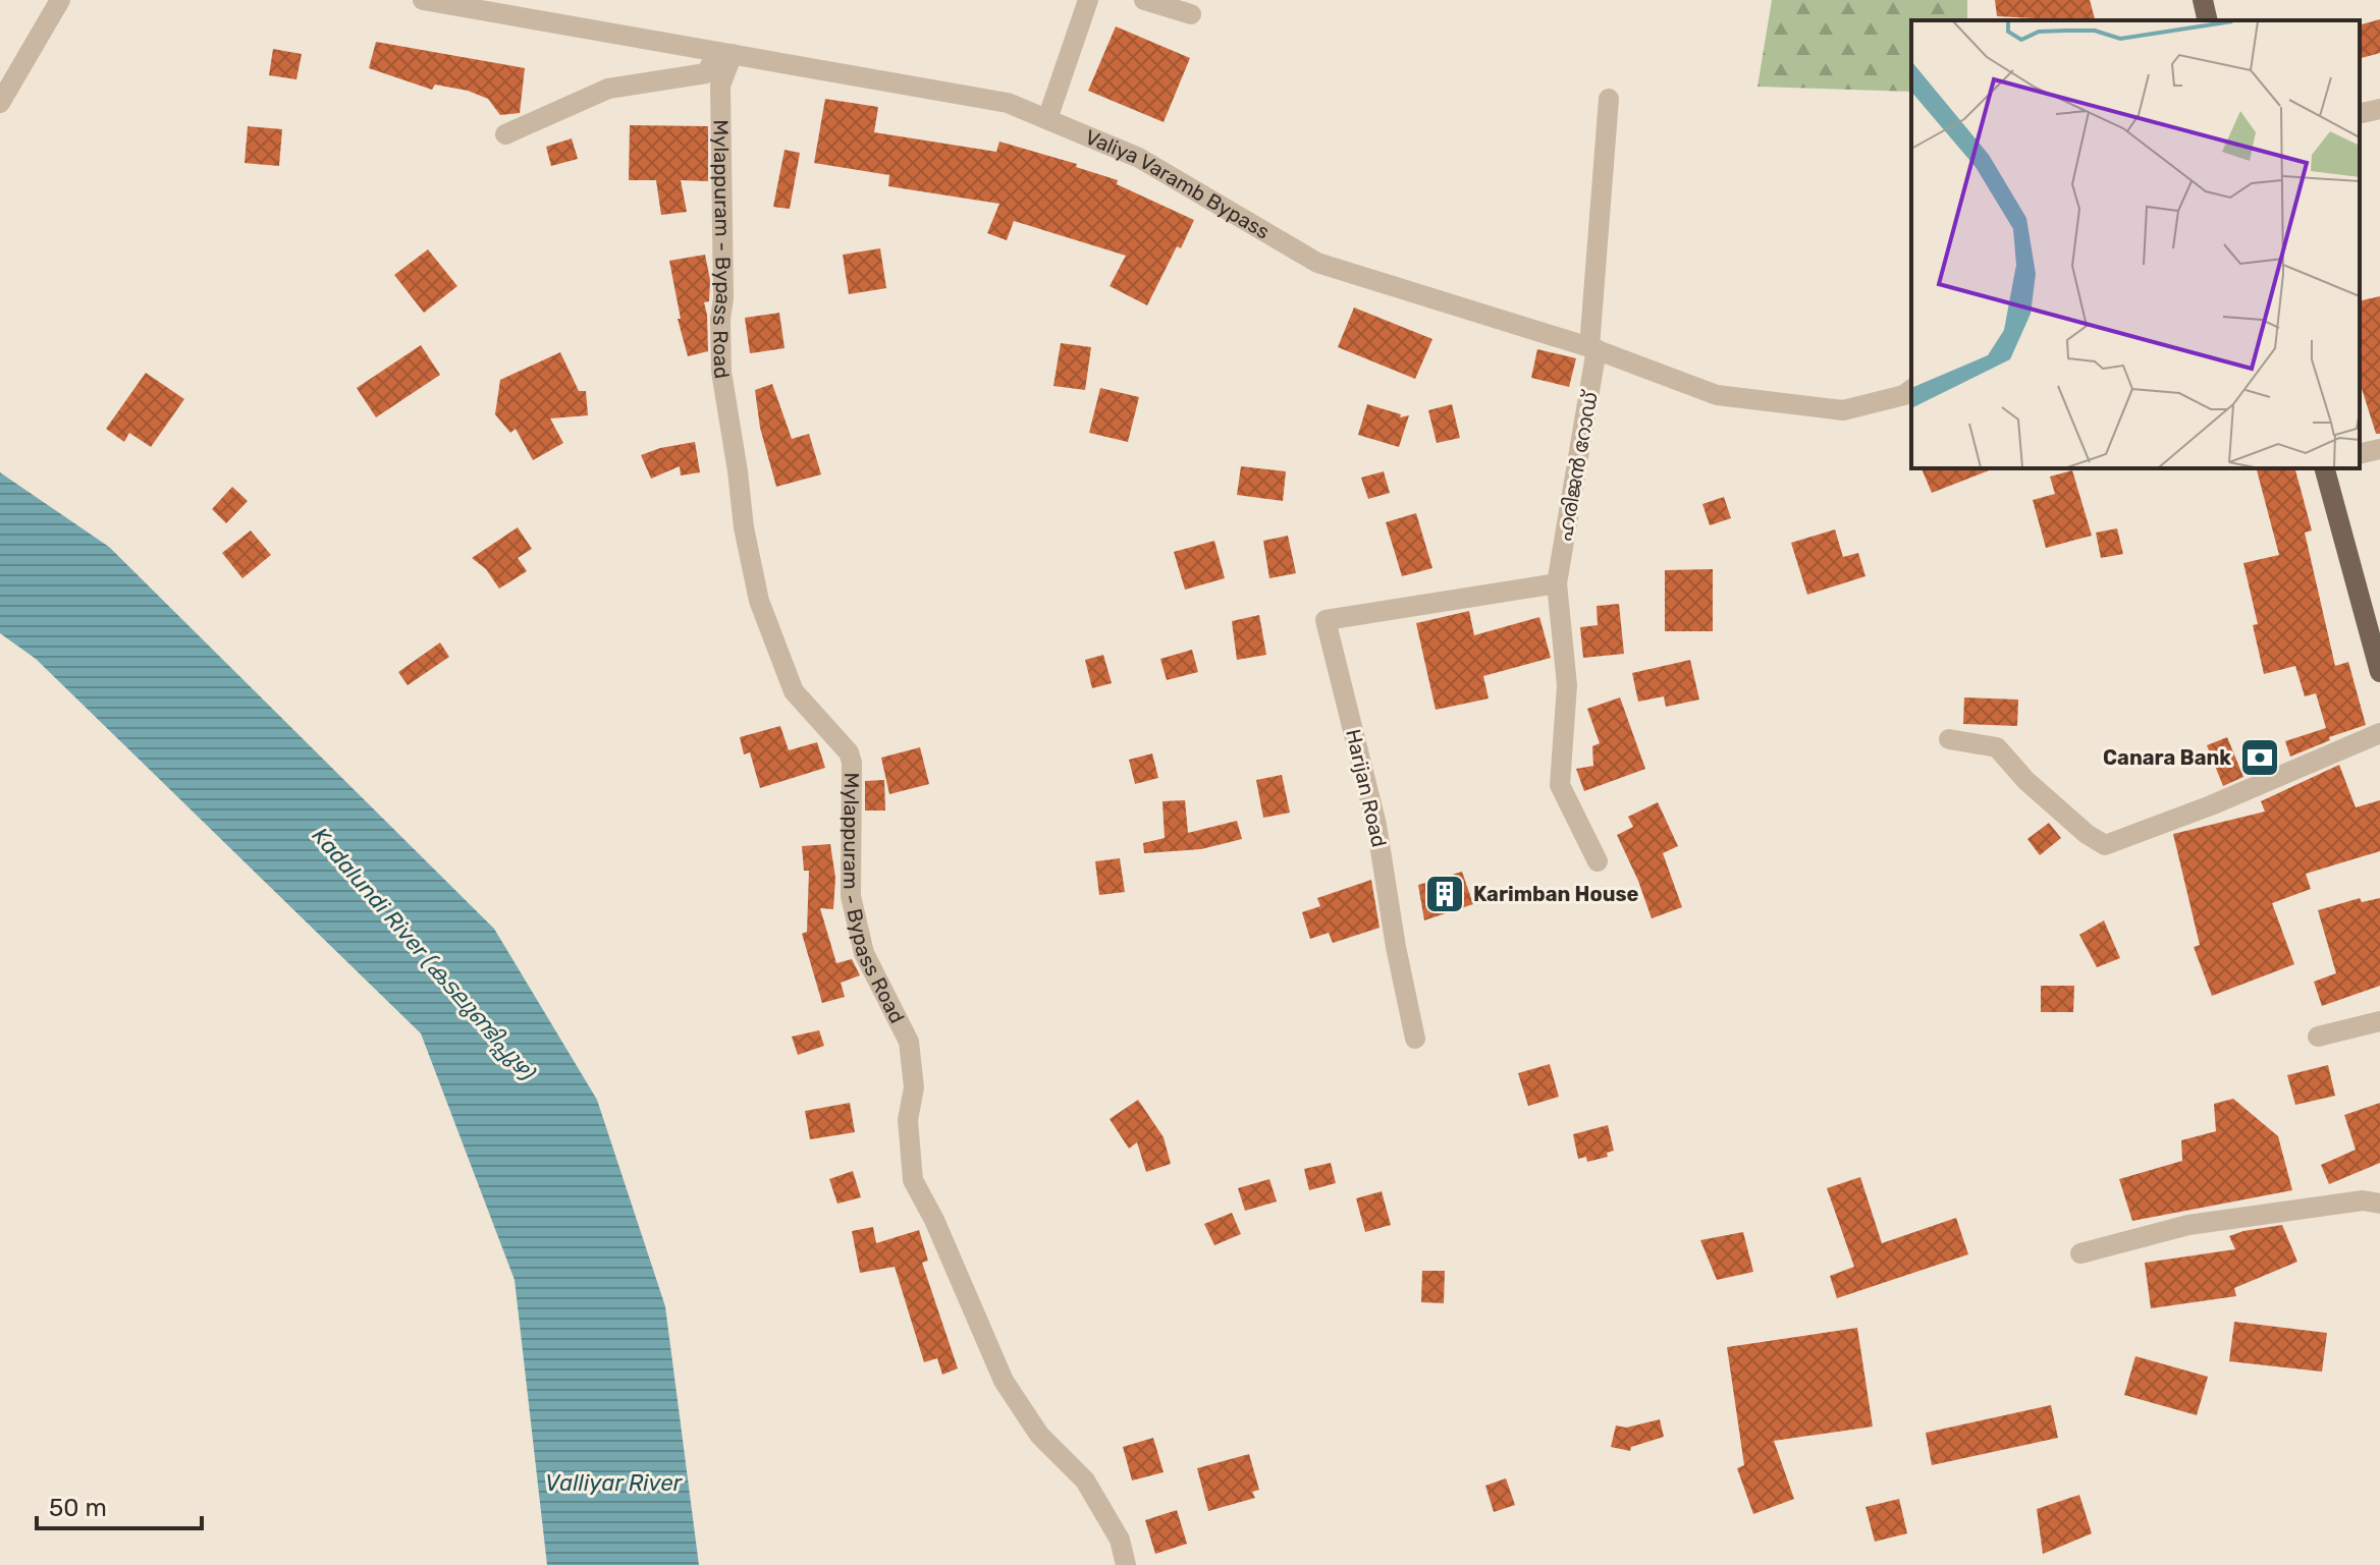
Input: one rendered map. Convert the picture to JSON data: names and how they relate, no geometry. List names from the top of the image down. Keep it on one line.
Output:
{"streets":{"street":["Valiya Varamb Bypass","Mylappuram - Bypass Road","ഹരിജൻ റോഡ്","Harijan Road"]},"crossings":[["Valiya Varamb Bypass","Mylappuram - Bypass Road"],["Valiya Varamb Bypass","ഹരിജൻ റോഡ്"],["ഹരിജൻ റോഡ്","Harijan Road"]],"water":["Kadalundi River (കടലുണ്ടിപ്പുഴ)","Valliyar River"],"places":{"bank":["Canara Bank"],"building":["Karimban House"]},"scale_bar":"50 m"}
